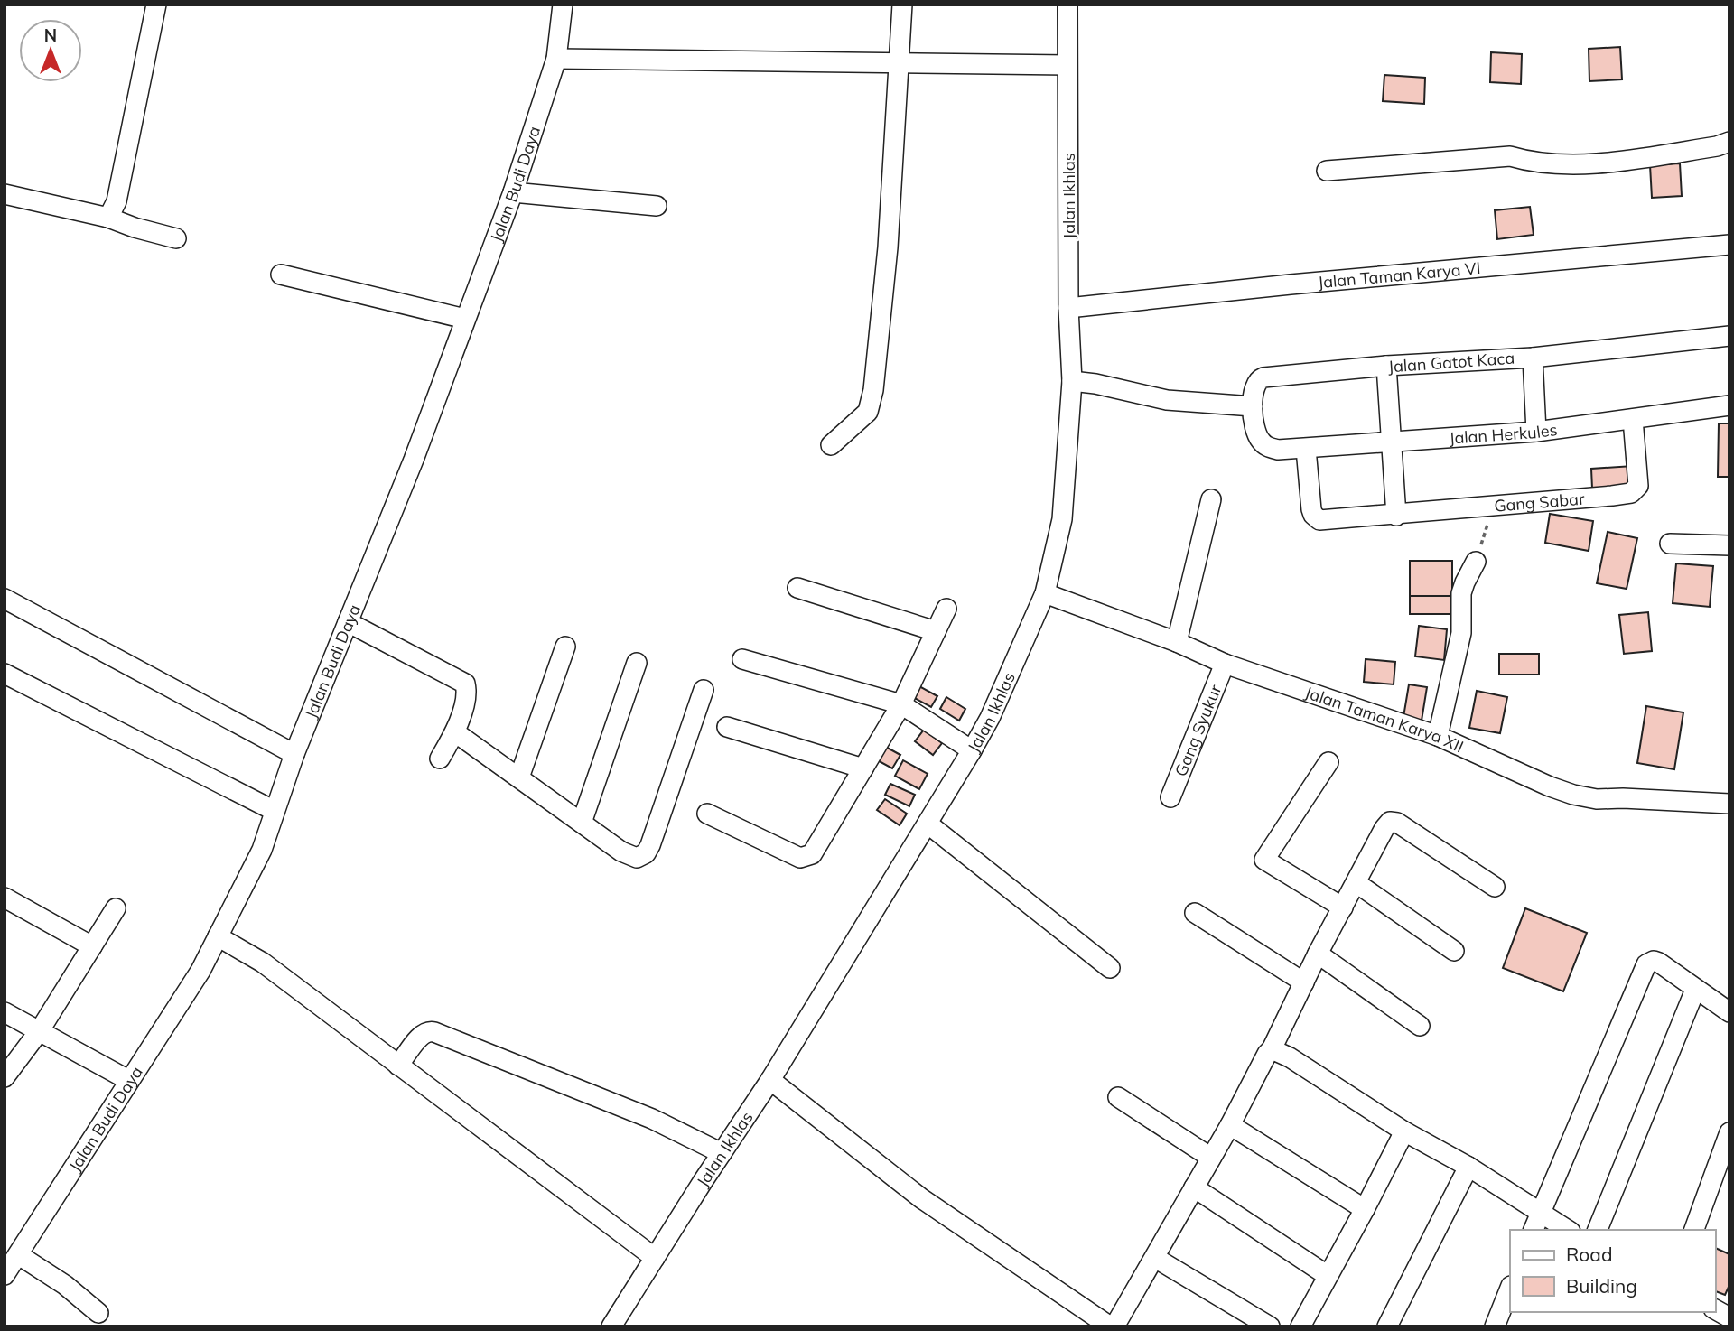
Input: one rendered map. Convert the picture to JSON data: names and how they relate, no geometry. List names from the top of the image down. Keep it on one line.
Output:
{"streets":{"street":["Jalan Budi Daya","Jalan Ikhlas","Jalan Taman Karya VI","Jalan Gatot Kaca","Jalan Herkules","Gang Sabar","Jalan Taman Karya XII","Gang Syukur"]},"crossings":[["Jalan Ikhlas","Jalan Taman Karya VI"],["Jalan Ikhlas","Jalan Taman Karya XII"],["Jalan Gatot Kaca","Jalan Herkules"],["Jalan Herkules","Gang Sabar"],["Jalan Taman Karya XII","Gang Syukur"]],"legend":["Road","Building"],"north":"top"}
